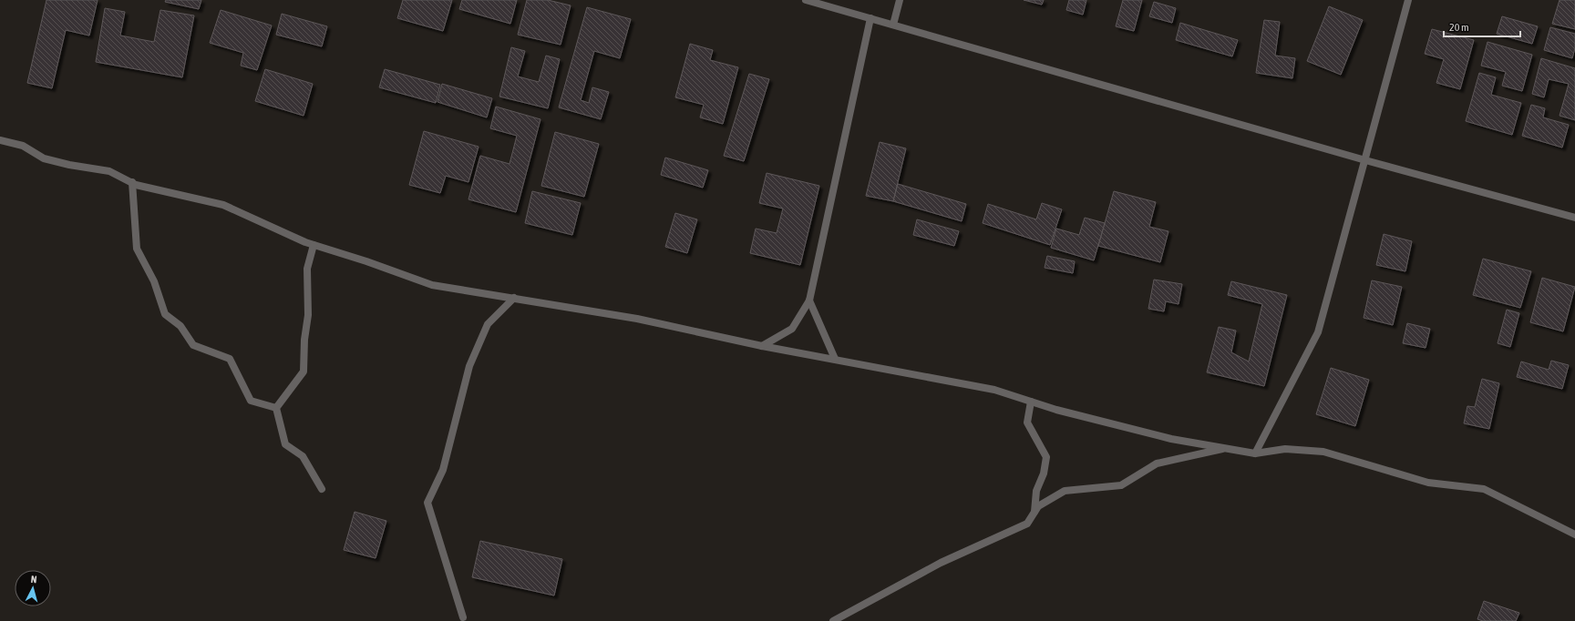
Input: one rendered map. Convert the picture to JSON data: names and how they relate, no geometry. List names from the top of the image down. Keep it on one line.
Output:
{"scale_bar":"20 m","north":"top"}
